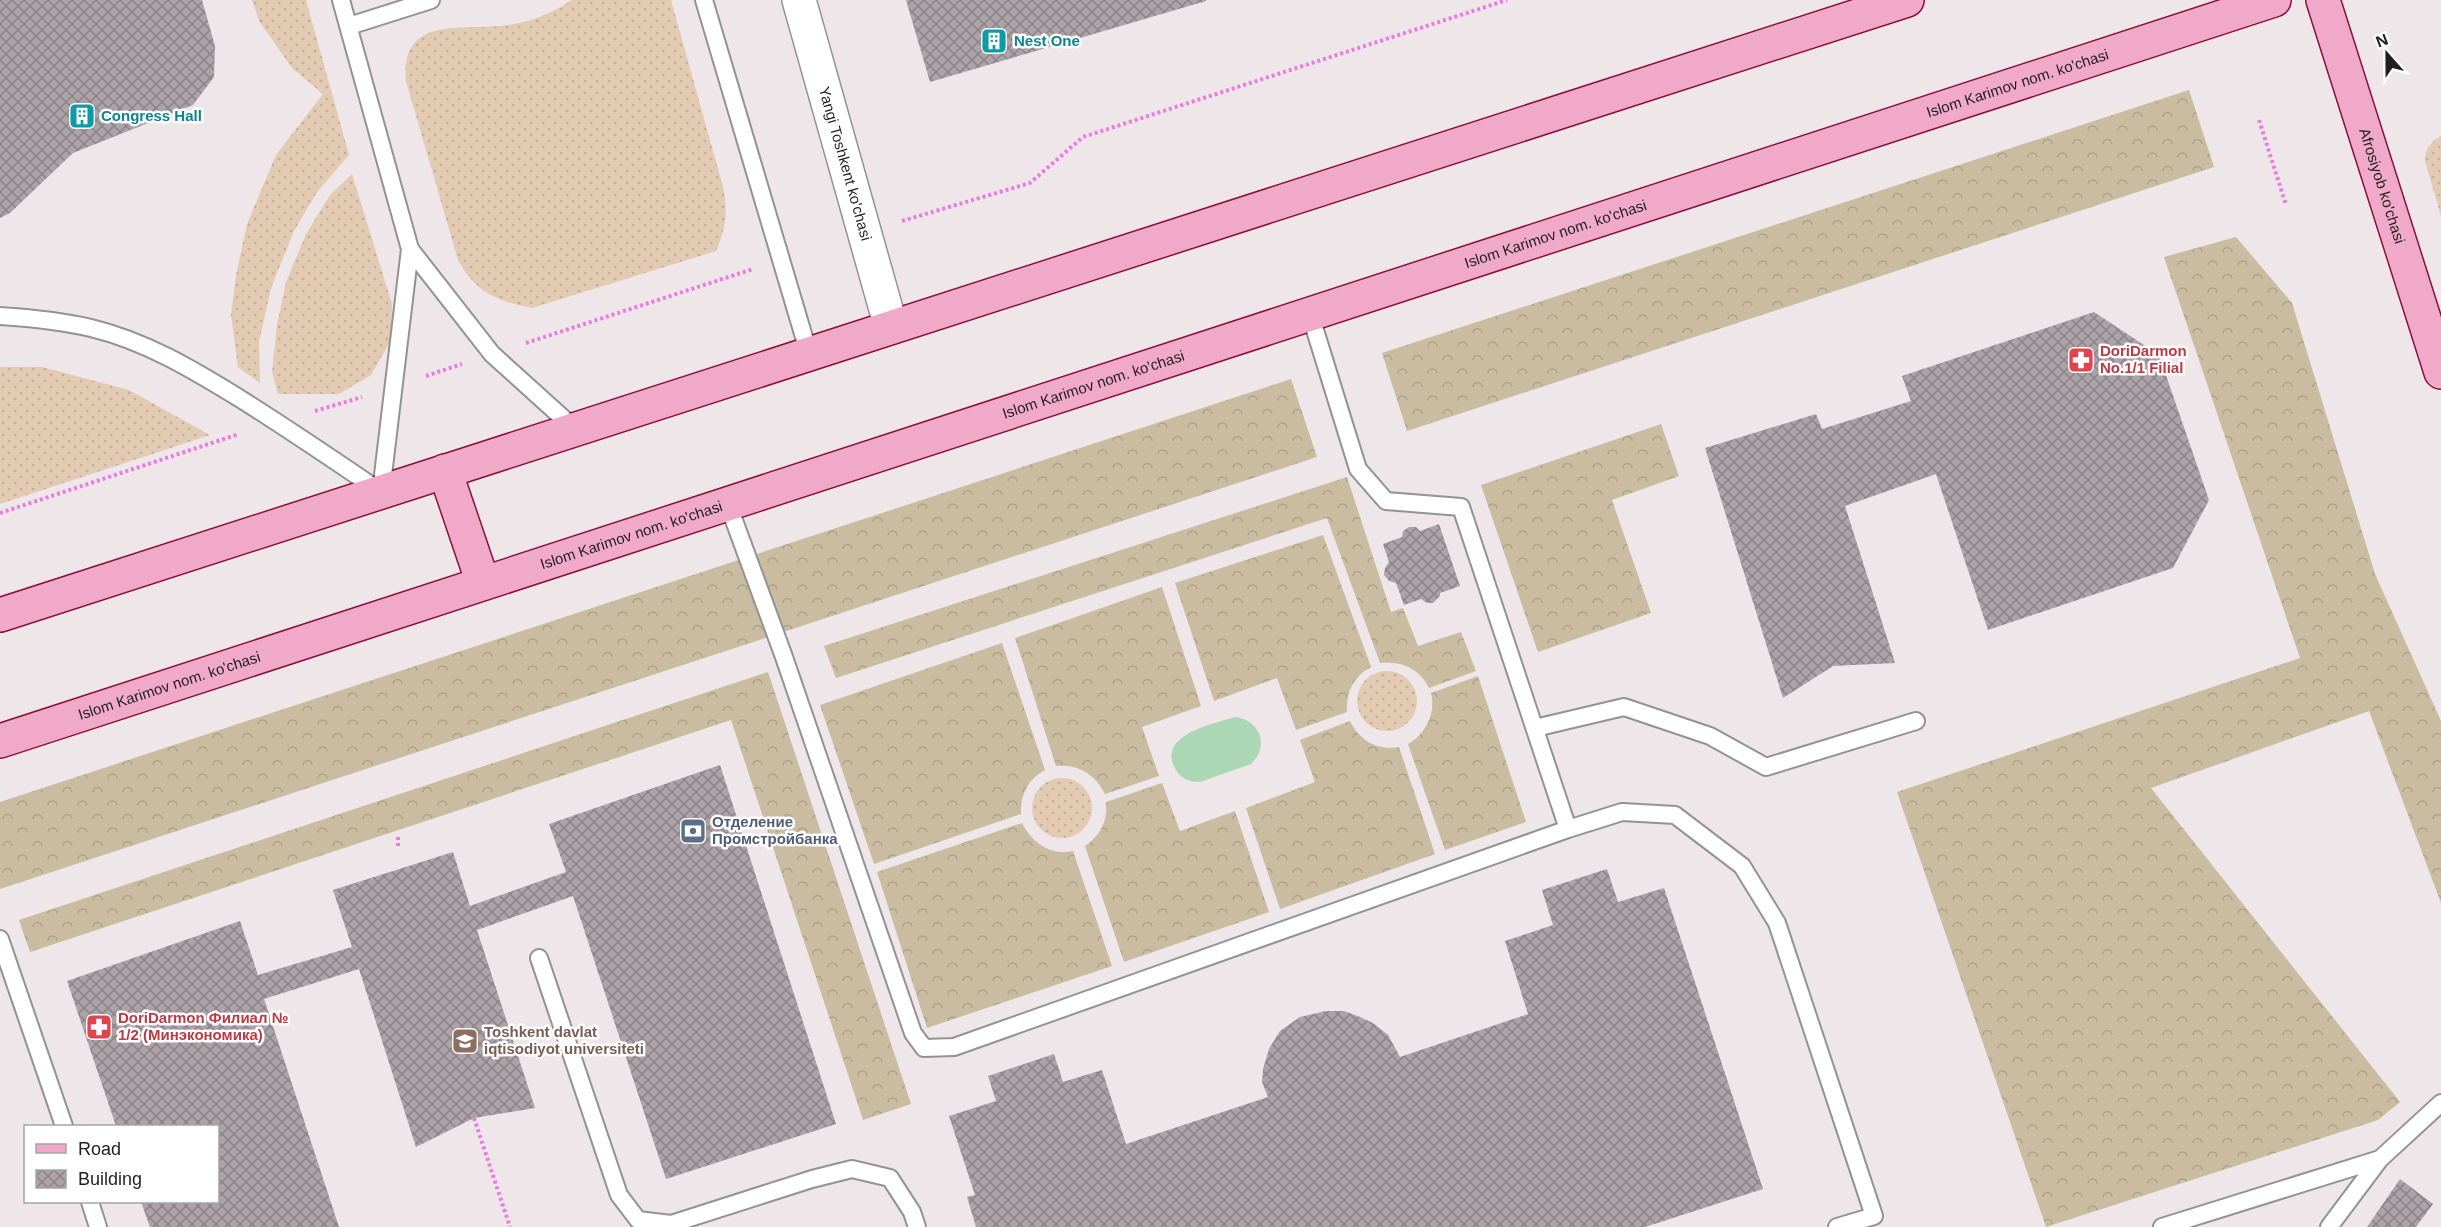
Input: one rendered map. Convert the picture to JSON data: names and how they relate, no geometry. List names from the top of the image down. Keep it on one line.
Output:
{"streets":{"main road":["Islom Karimov nom. ko'chasi","Afrosiyob ko'chasi"],"street":["Yangi Toshkent ko'chasi"]},"places":{"building":["Nest One","Congress Hall"],"pharmacy":["DoriDarmon No.1/1 Filial","DoriDarmon Филиал № 1/2 (Минэкономика)"],"bank":["Отделение Промстройбанка"],"school or university":["Toshkent davlat iqtisodiyot universiteti"]},"legend":["Road","Building"],"north":"top"}
